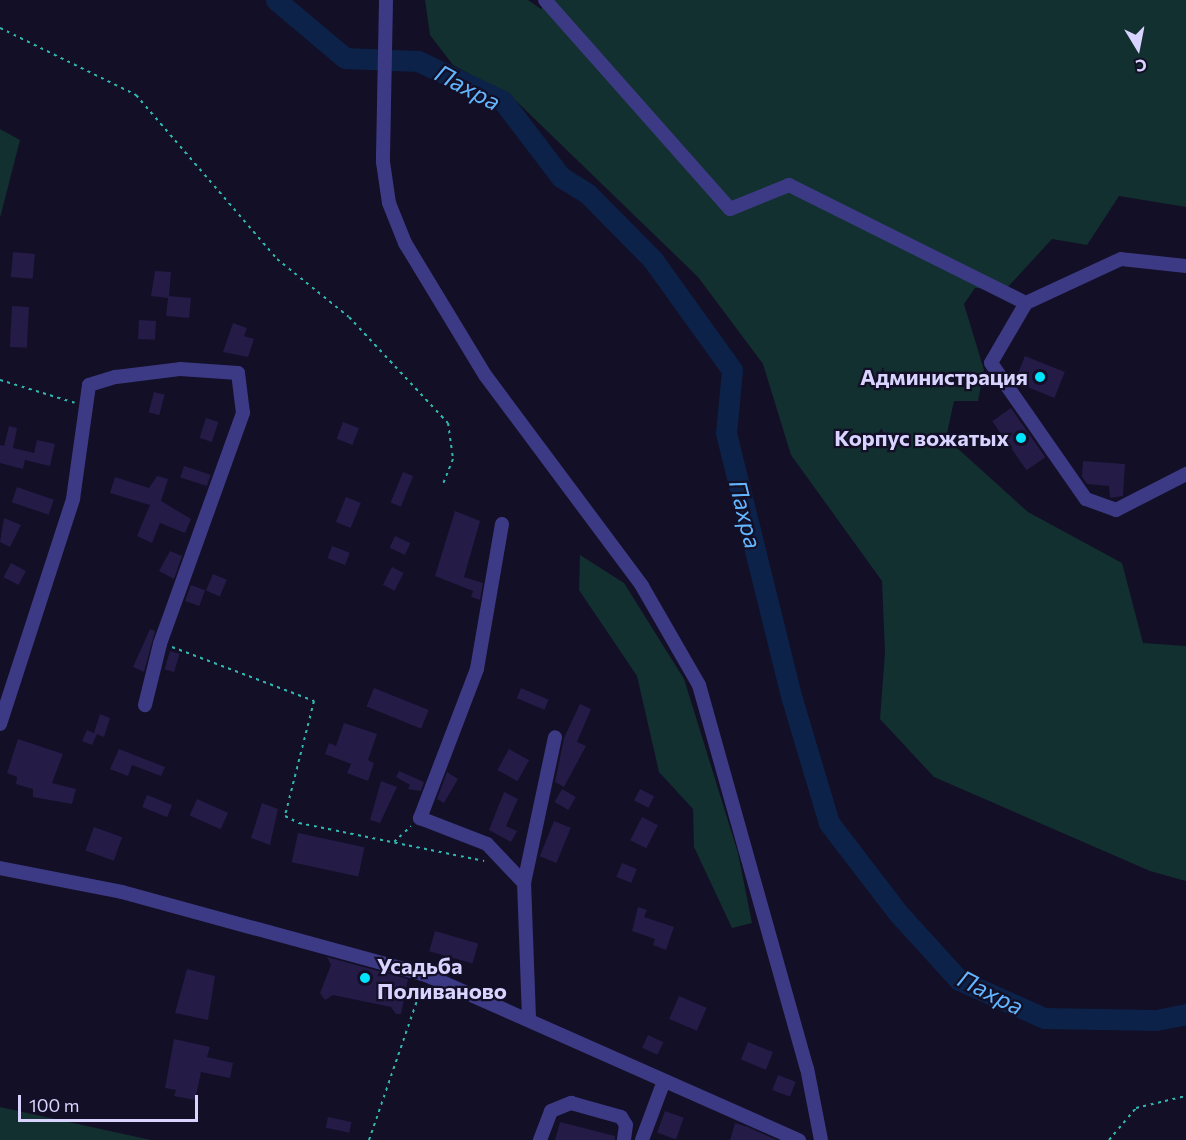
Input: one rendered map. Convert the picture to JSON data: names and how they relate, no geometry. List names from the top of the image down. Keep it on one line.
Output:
{"water":["Пахра"],"places":["Администрация","Корпус вожатых","Усадьба Поливаново"],"scale_bar":"100 m","north":"bottom"}
